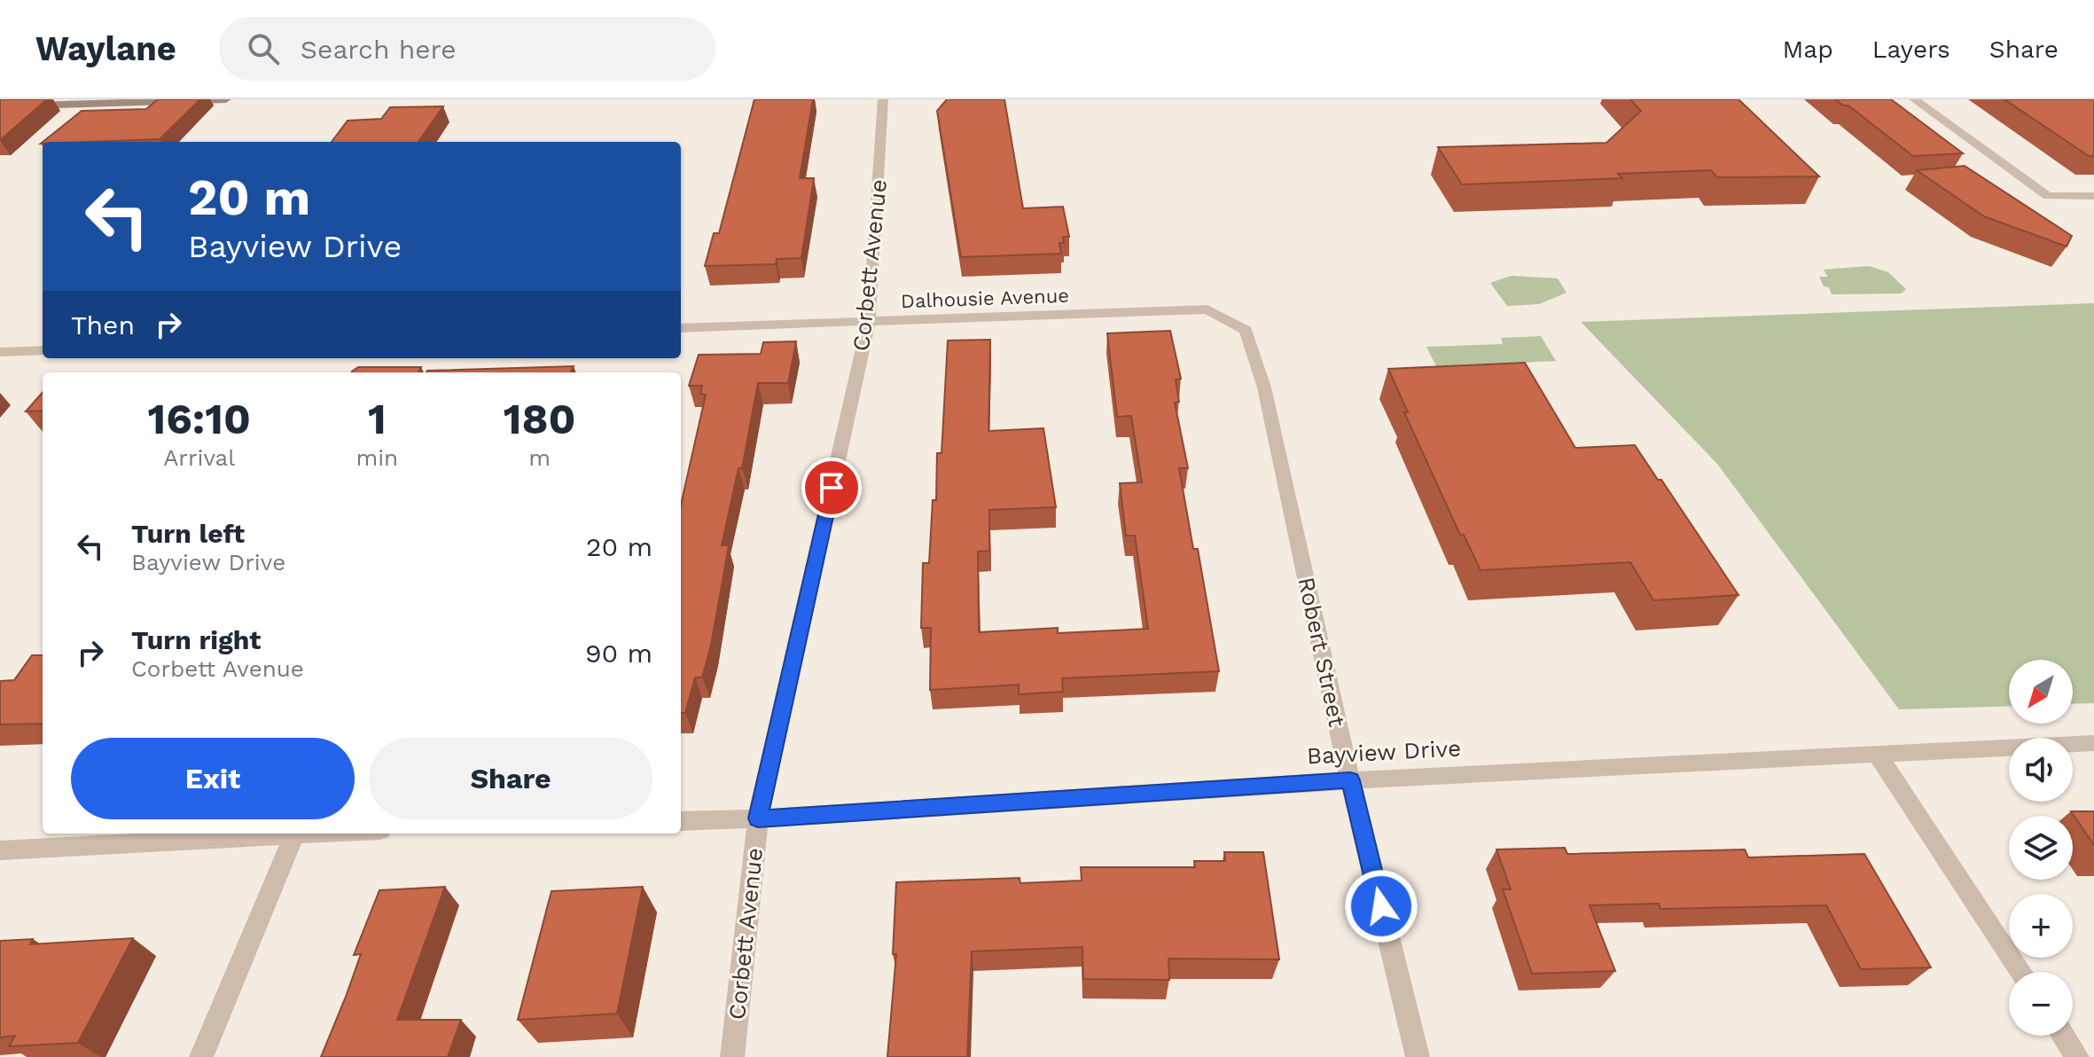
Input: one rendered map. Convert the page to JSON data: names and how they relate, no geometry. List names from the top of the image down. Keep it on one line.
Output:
{"streets":{"street":["Corbett Avenue","Dalhousie Avenue","Robert Street","Bayview Drive"]},"crossings":[["Corbett Avenue","Dalhousie Avenue"],["Corbett Avenue","Bayview Drive"],["Dalhousie Avenue","Robert Street"],["Robert Street","Bayview Drive"]],"north":"bottom left","page":{"header":"Waylane","search":"Search here","nav":["Map","Layers","Share"],"turn":["20 m","Bayview Drive"],"then":"Then","eta":["16:10","Arrival","1","min","180","m"],"list":[{"name":"Turn left","note":"Bayview Drive","value":"20 m"},{"name":"Turn right","note":"Corbett Avenue","value":"90 m"}],"map_buttons":["+","−"],"buttons":["Exit","Share"]}}
